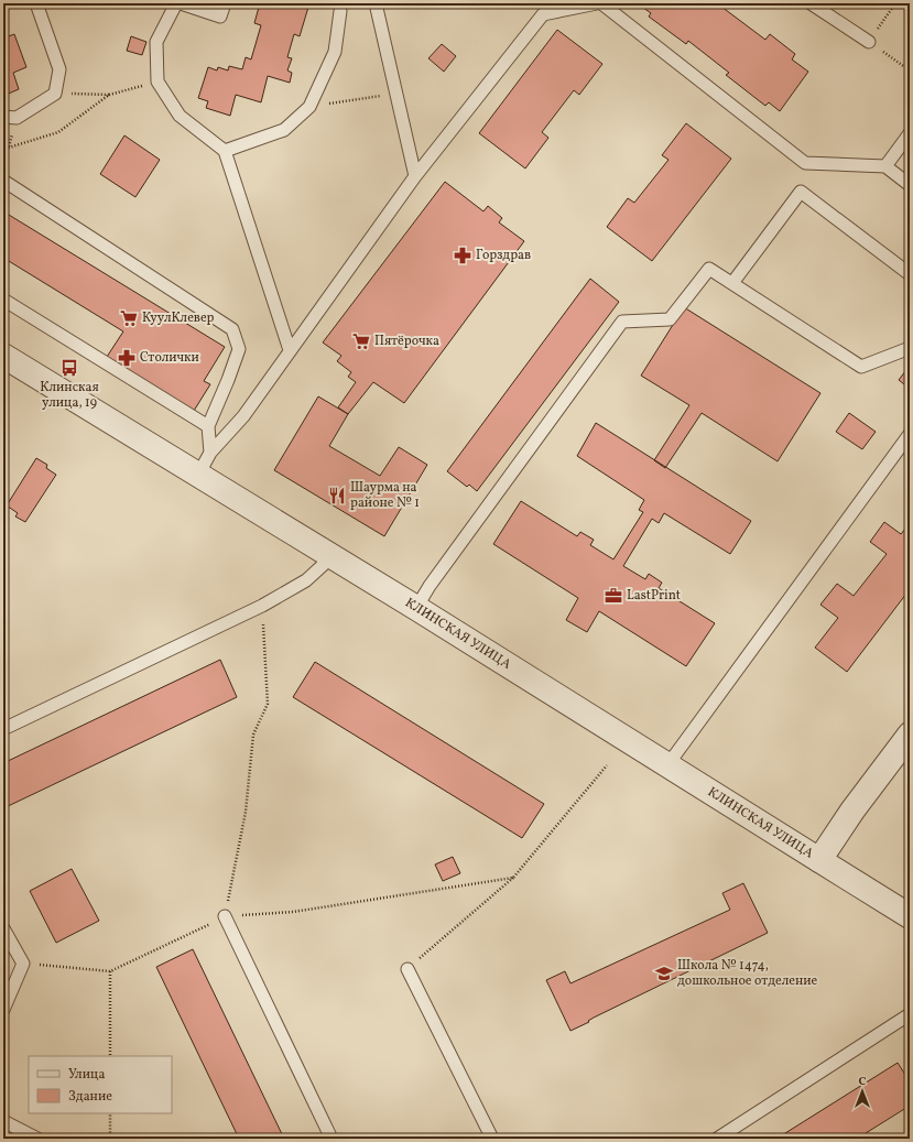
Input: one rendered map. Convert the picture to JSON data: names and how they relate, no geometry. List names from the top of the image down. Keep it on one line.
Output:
{"streets":{"street":["КЛИНСКАЯ УЛИЦА"]},"places":{"pharmacy":["Горздрав","Столички"],"supermarket":["КуулКлевер","Пятёрочка"],"bus stop":["Клинская улица, 19"],"restaurant":["Шаурма на районе № 1"],"office":["LastPrint"],"school or university":["Школа № 1474, дошкольное отделение"]},"legend":["Улица","Здание"],"north":"top"}
